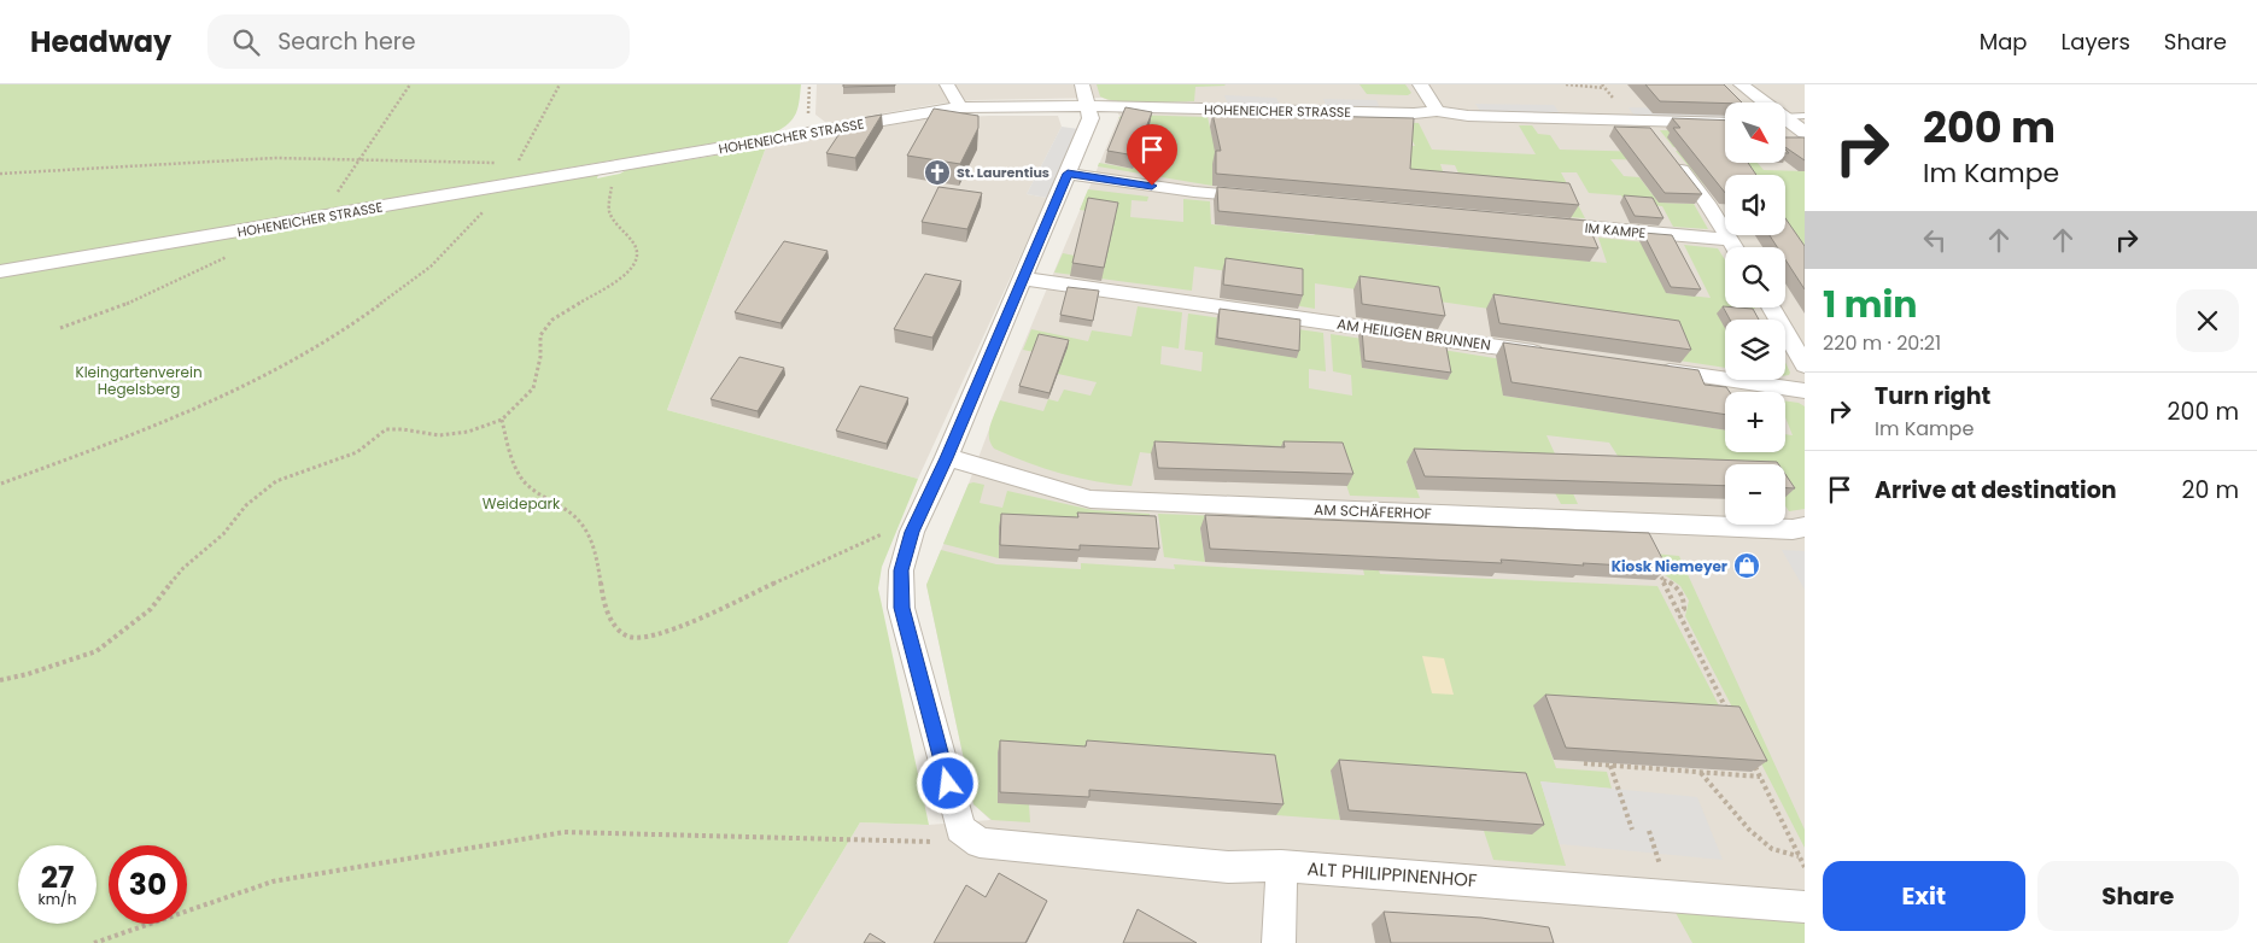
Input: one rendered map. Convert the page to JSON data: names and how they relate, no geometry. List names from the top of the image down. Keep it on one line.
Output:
{"streets":{"street":["HOHENEICHER STRASSE","IM KAMPE","AM HEILIGEN BRUNNEN","AM SCHÄFERHOF","ALT PHILIPPINENHOF"]},"parks":["Kleingartenverein Hegelsberg","Weidepark"],"places":{"church":["St. Laurentius"],"shop":["Kiosk Niemeyer"]},"north":"bottom right","page":{"header":"Headway","search":"Search here","nav":["Map","Layers","Share"],"turn":["200 m","Im Kampe"],"map_buttons":["+","−"],"heading":["1 min","220 m · 20:21"],"list":[{"name":"Turn right","note":"Im Kampe","value":"200 m"},{"name":"Arrive at destination","value":"20 m"}],"speed":"27 km/h","limit":"30","buttons":["Exit","Share"]}}
